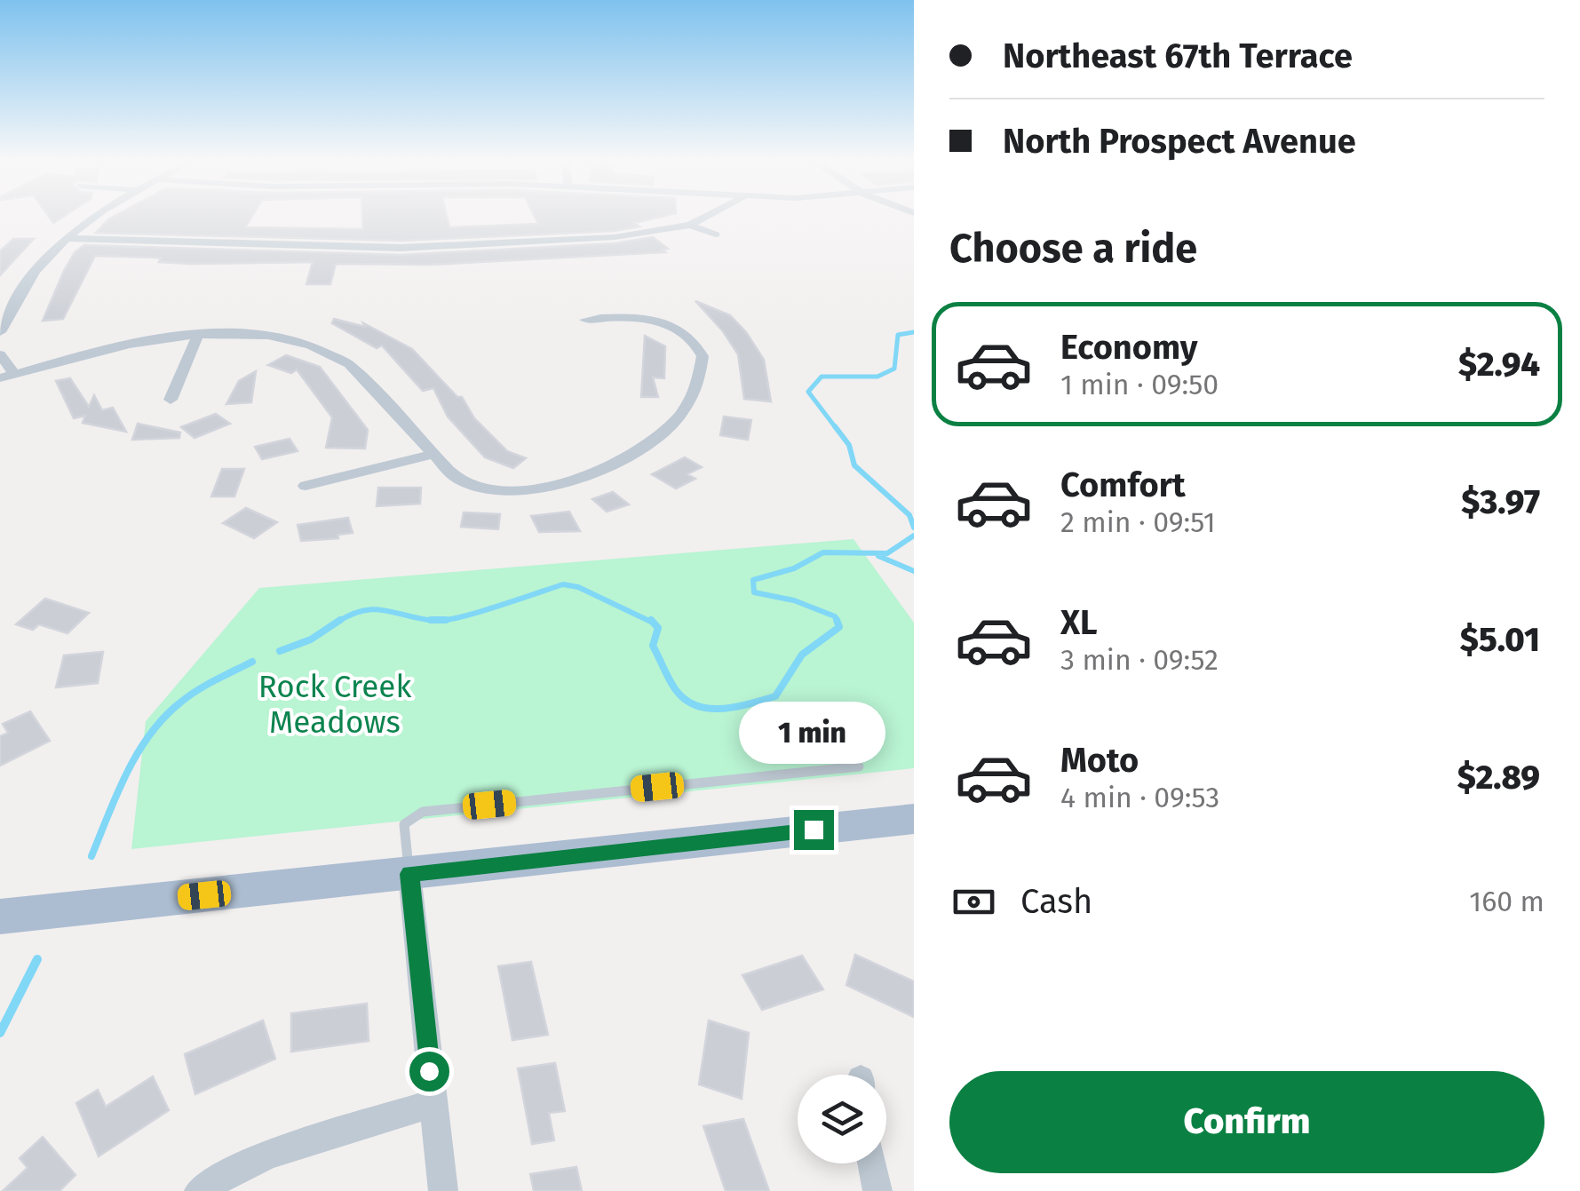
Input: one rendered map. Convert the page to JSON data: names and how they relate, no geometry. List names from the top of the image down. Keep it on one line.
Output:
{"parks":["Rock Creek Meadows"],"page":{"banner":["Northeast 67th Terrace","North Prospect Avenue"],"heading":"Choose a ride","list":[{"name":"Economy","note":"1 min · 09:50","value":"$2.94"},{"name":"Comfort","note":"2 min · 09:51","value":"$3.97"},{"name":"XL","note":"3 min · 09:52","value":"$5.01"},{"name":"Moto","note":"4 min · 09:53","value":"$2.89"}],"bubble":"1 min","pay":["Cash","160 m"],"buttons":"Confirm"}}
